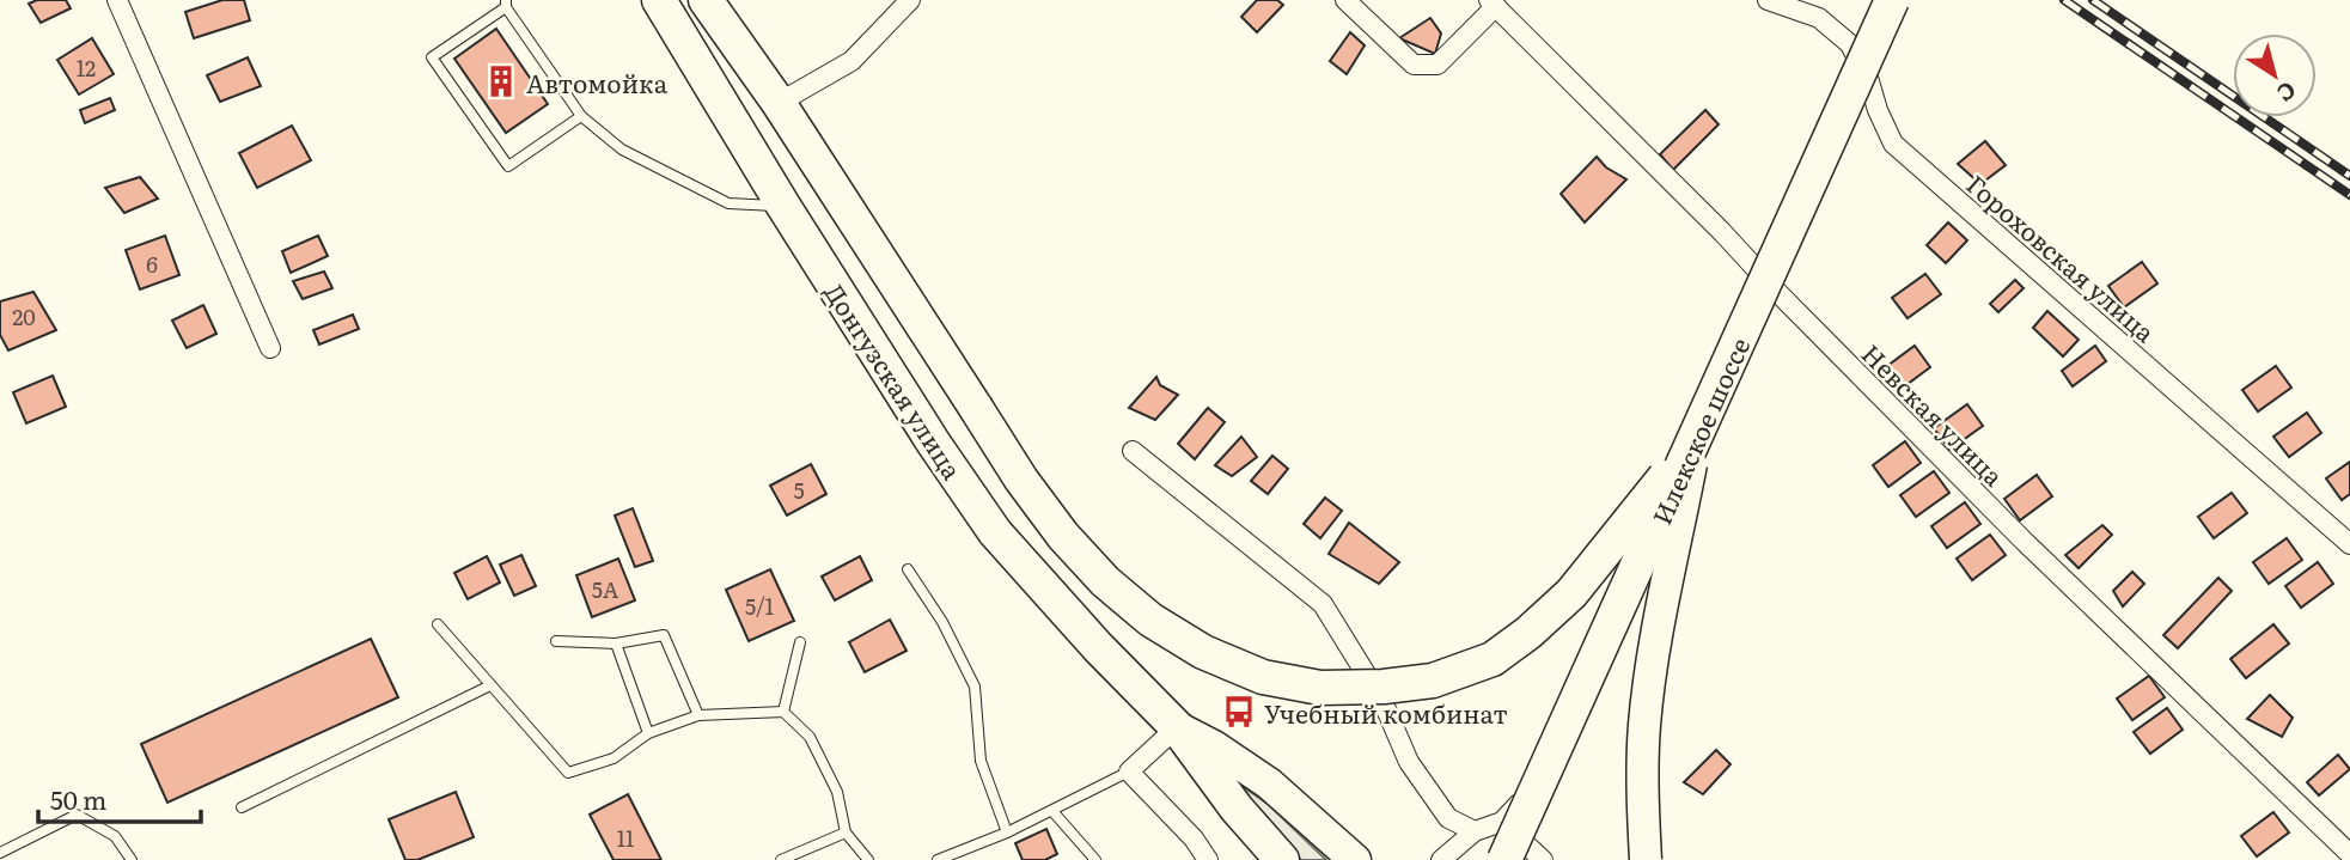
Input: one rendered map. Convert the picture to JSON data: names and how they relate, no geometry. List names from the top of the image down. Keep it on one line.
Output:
{"streets":{"highway":["Донгузская улица","Илекское шоссе"],"street":["Гороховская улица","Невская улица"]},"places":{"building":["Автомойка"],"bus stop":["Учебный комбинат"]},"house_numbers":["12","6","20","5","5А","5/1","11"],"scale_bar":"50 m","north":"bottom right"}
